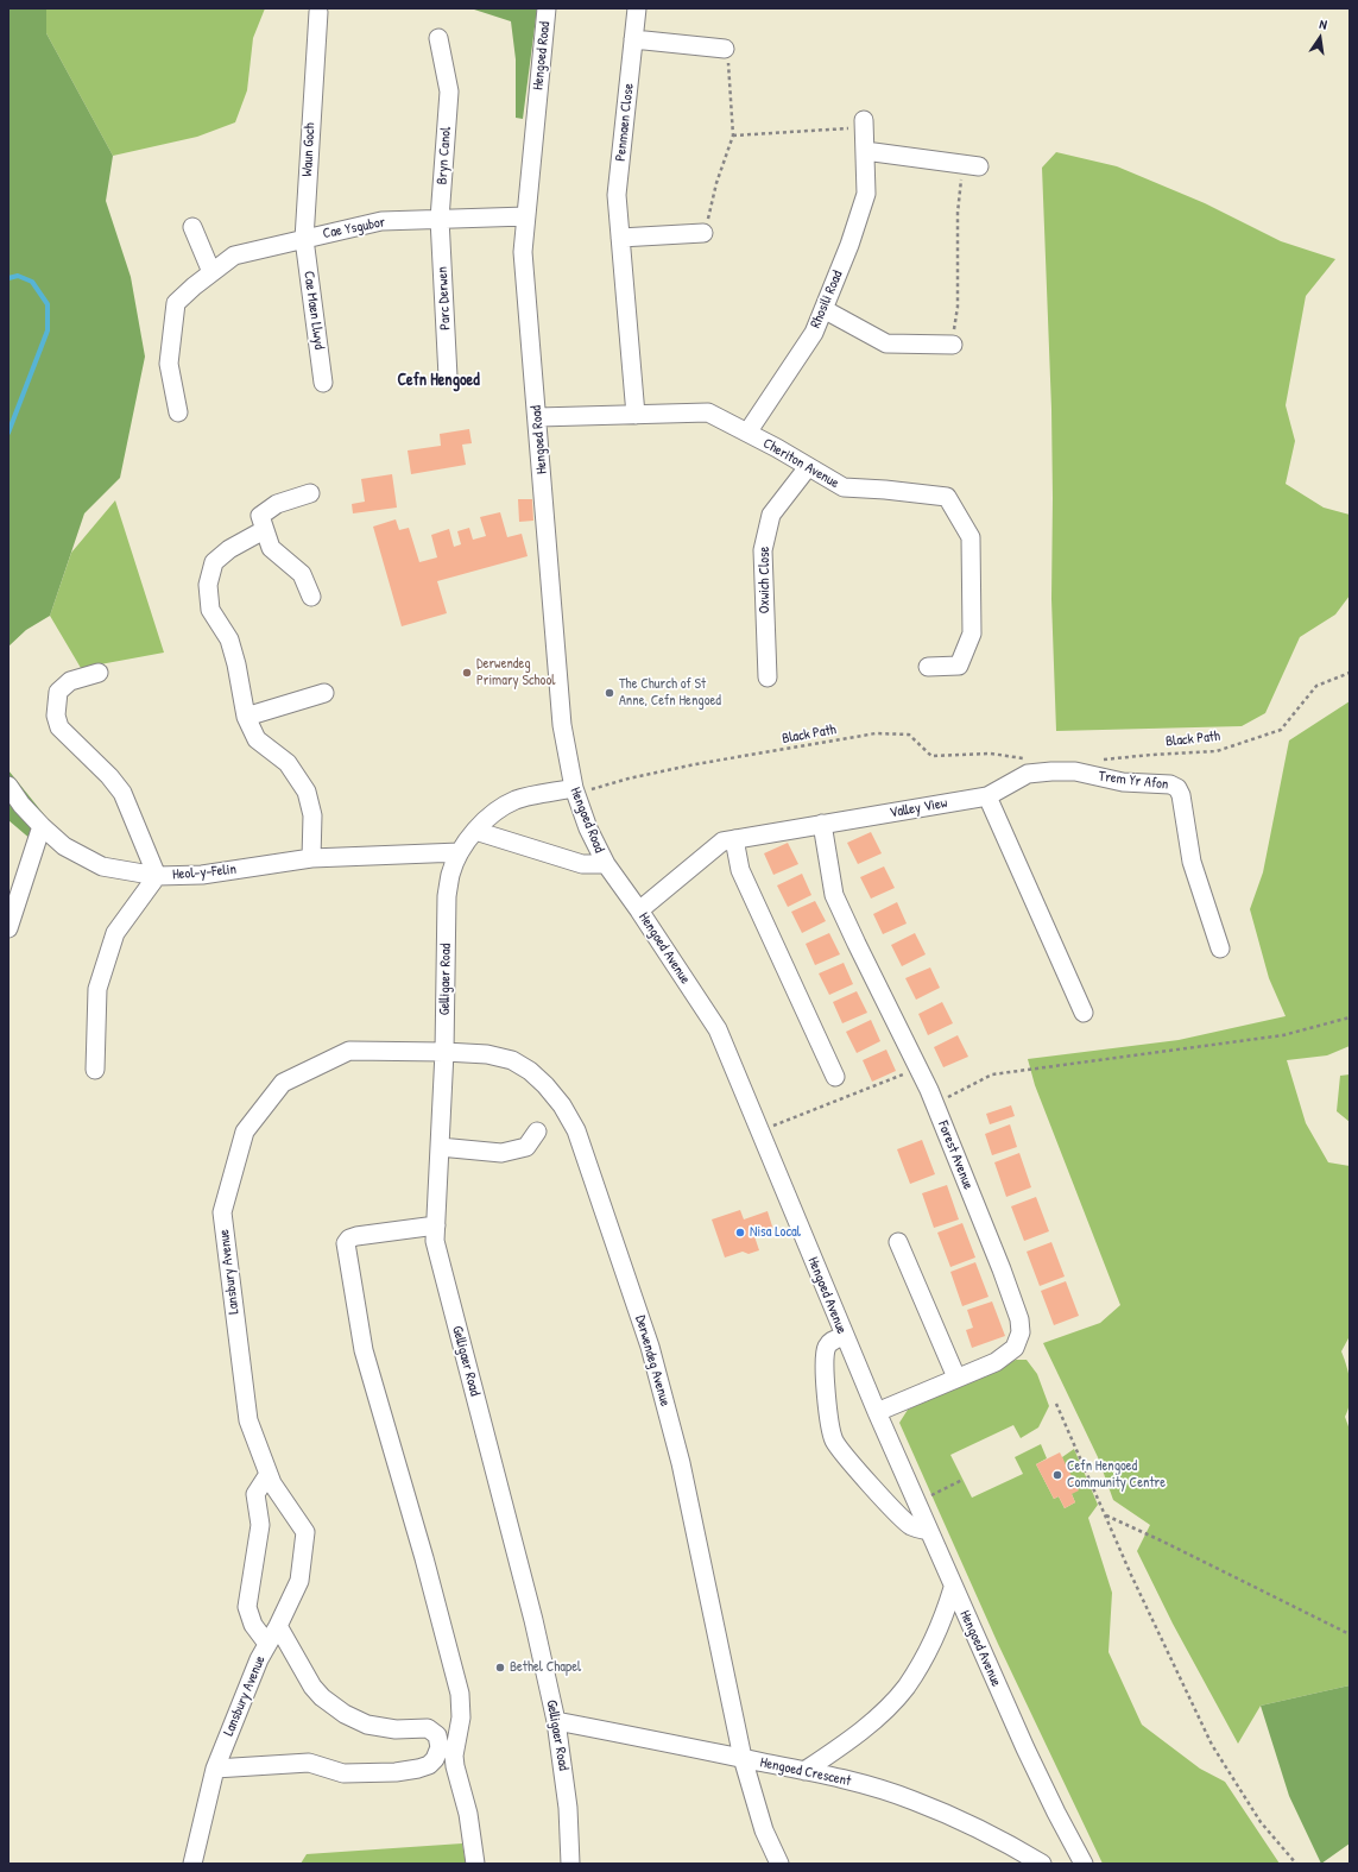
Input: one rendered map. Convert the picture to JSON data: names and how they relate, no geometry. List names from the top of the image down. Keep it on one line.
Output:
{"streets":{"street":["Hengoed Road","Penmaen Close","Waun Goch","Bryn Canol","Cae Ysgubor","Parc Derwen","Rhosili Road","Cae Maen Llwyd","Cheriton Avenue","Oxwich Close","Trem Yr Afon","Valley View","Heol-y-Felin","Hengoed Avenue","Gelligaer Road","Forest Avenue","Lansbury Avenue","Derwendeg Avenue","Hengoed Crescent"],"path":["Black Path"]},"crossings":[["Hengoed Road","Cae Ysgubor"],["Hengoed Road","Cheriton Avenue"],["Hengoed Road","Black Path"],["Hengoed Road","Hengoed Avenue"],["Hengoed Road","Gelligaer Road"],["Penmaen Close","Cheriton Avenue"],["Waun Goch","Cae Ysgubor"],["Waun Goch","Cae Maen Llwyd"],["Bryn Canol","Cae Ysgubor"],["Bryn Canol","Parc Derwen"],["Cae Ysgubor","Parc Derwen"],["Cae Ysgubor","Cae Maen Llwyd"],["Rhosili Road","Cheriton Avenue"],["Cheriton Avenue","Oxwich Close"],["Black Path","Gelligaer Road"],["Trem Yr Afon","Valley View"],["Valley View","Hengoed Avenue"],["Valley View","Forest Avenue"],["Heol-y-Felin","Gelligaer Road"],["Hengoed Avenue","Forest Avenue"],["Gelligaer Road","Lansbury Avenue"],["Gelligaer Road","Derwendeg Avenue"],["Gelligaer Road","Hengoed Crescent"],["Lansbury Avenue","Derwendeg Avenue"],["Derwendeg Avenue","Hengoed Crescent"]],"districts":["Cefn Hengoed"],"places":["Derwendeg Primary School","The Church of St Anne, Cefn Hengoed","Nisa Local","Cefn Hengoed Community Centre","Bethel Chapel"],"north":"top"}
